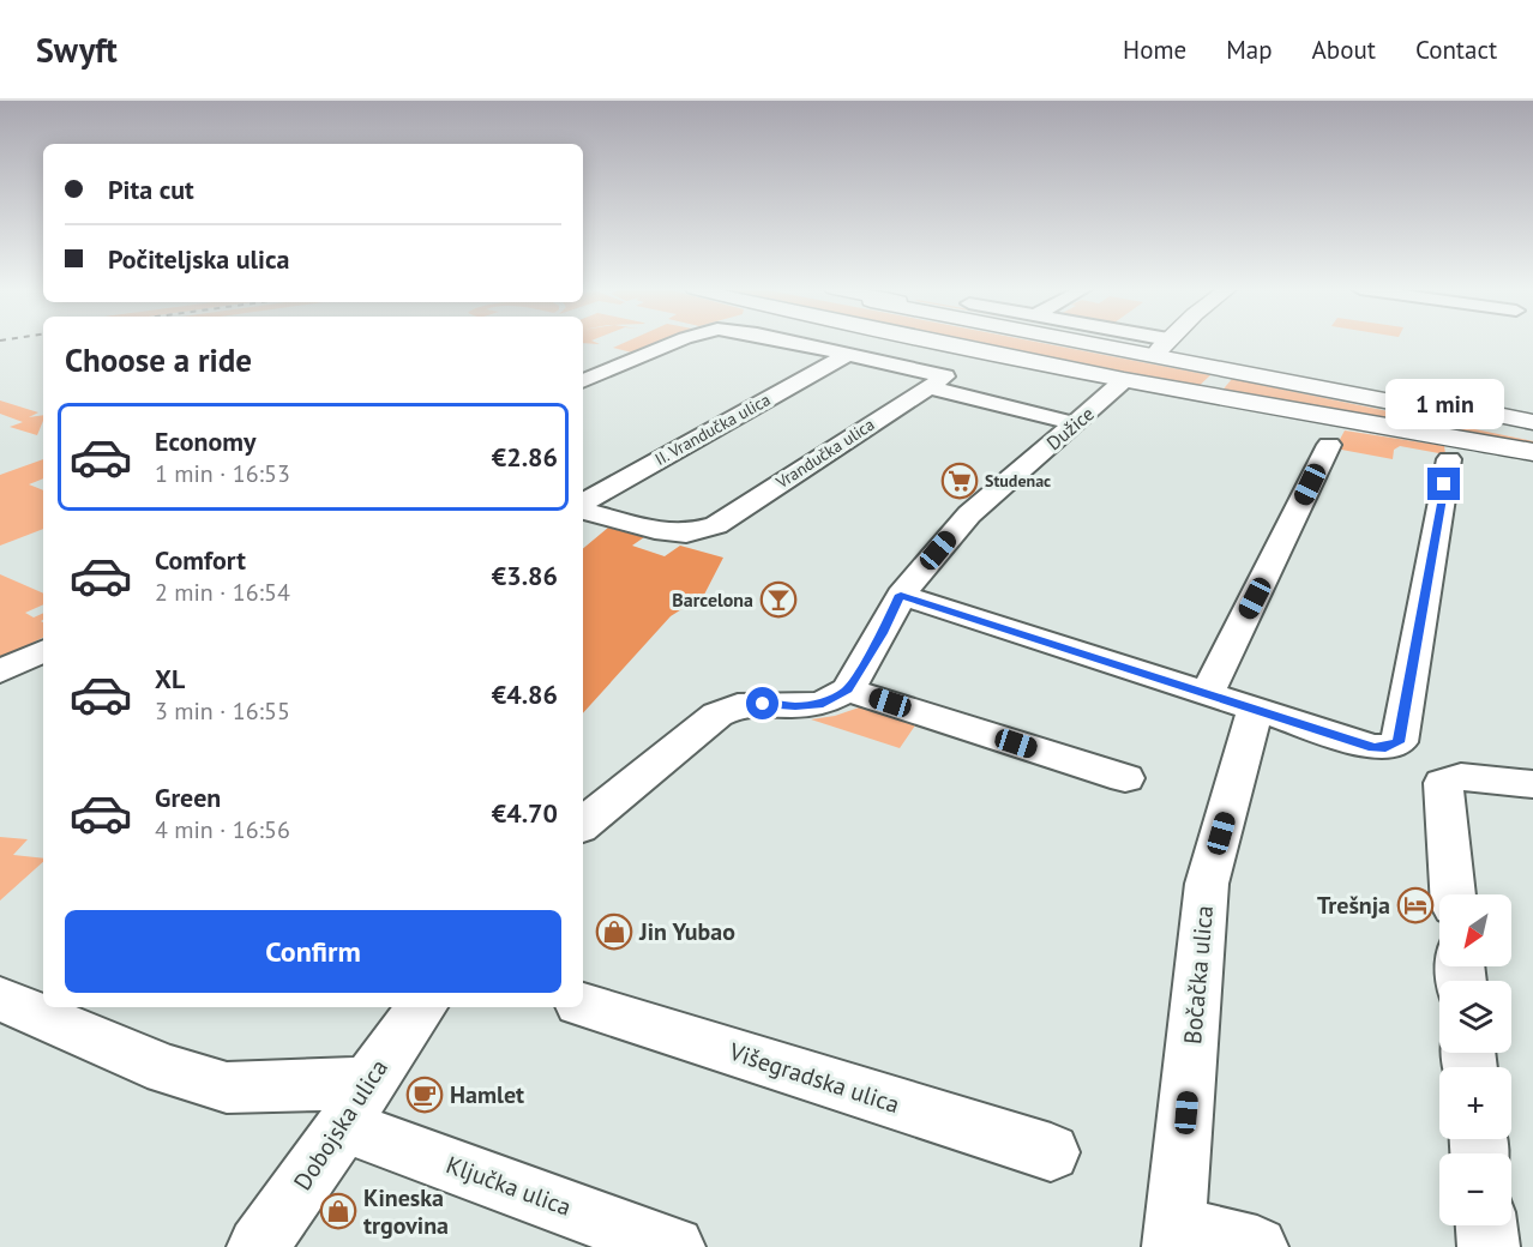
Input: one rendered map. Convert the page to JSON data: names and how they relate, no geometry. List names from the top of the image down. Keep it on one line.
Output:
{"streets":{"street":["Dužice","II. Vrandučka ulica","Vrandučka ulica","Bočačka ulica","Višegradska ulica","Dobojska ulica","Ključka ulica"]},"crossings":[["Dobojska ulica","Ključka ulica"]],"places":{"supermarket":["Studenac"],"bar":["Barcelona"],"hotel":["Trešnja"],"shop":["Jin Yubao","Kineska trgovina"],"cafe":["Hamlet"]},"north":"bottom left","page":{"header":"Swyft","nav":["Home","Map","About","Contact"],"banner":["Pita cut","Počiteljska ulica"],"heading":"Choose a ride","bubble":"1 min","list":[{"name":"Economy","note":"1 min · 16:53","value":"€2.86"},{"name":"Comfort","note":"2 min · 16:54","value":"€3.86"},{"name":"XL","note":"3 min · 16:55","value":"€4.86"},{"name":"Green","note":"4 min · 16:56","value":"€4.70"}],"map_buttons":["+","−"],"buttons":"Confirm"}}
